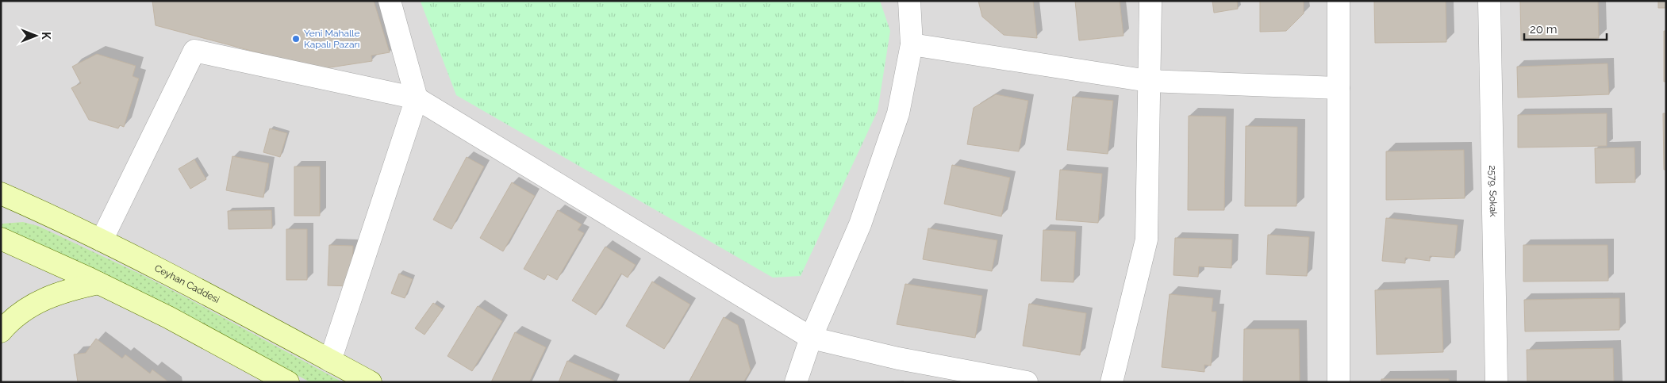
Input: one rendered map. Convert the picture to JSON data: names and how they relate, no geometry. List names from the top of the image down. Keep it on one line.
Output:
{"streets":{"street":["2579. Sokak","Ceyhan Caddesi"]},"places":["Yeni Mahalle Kapalı Pazarı"],"scale_bar":"20 m","north":"right"}
